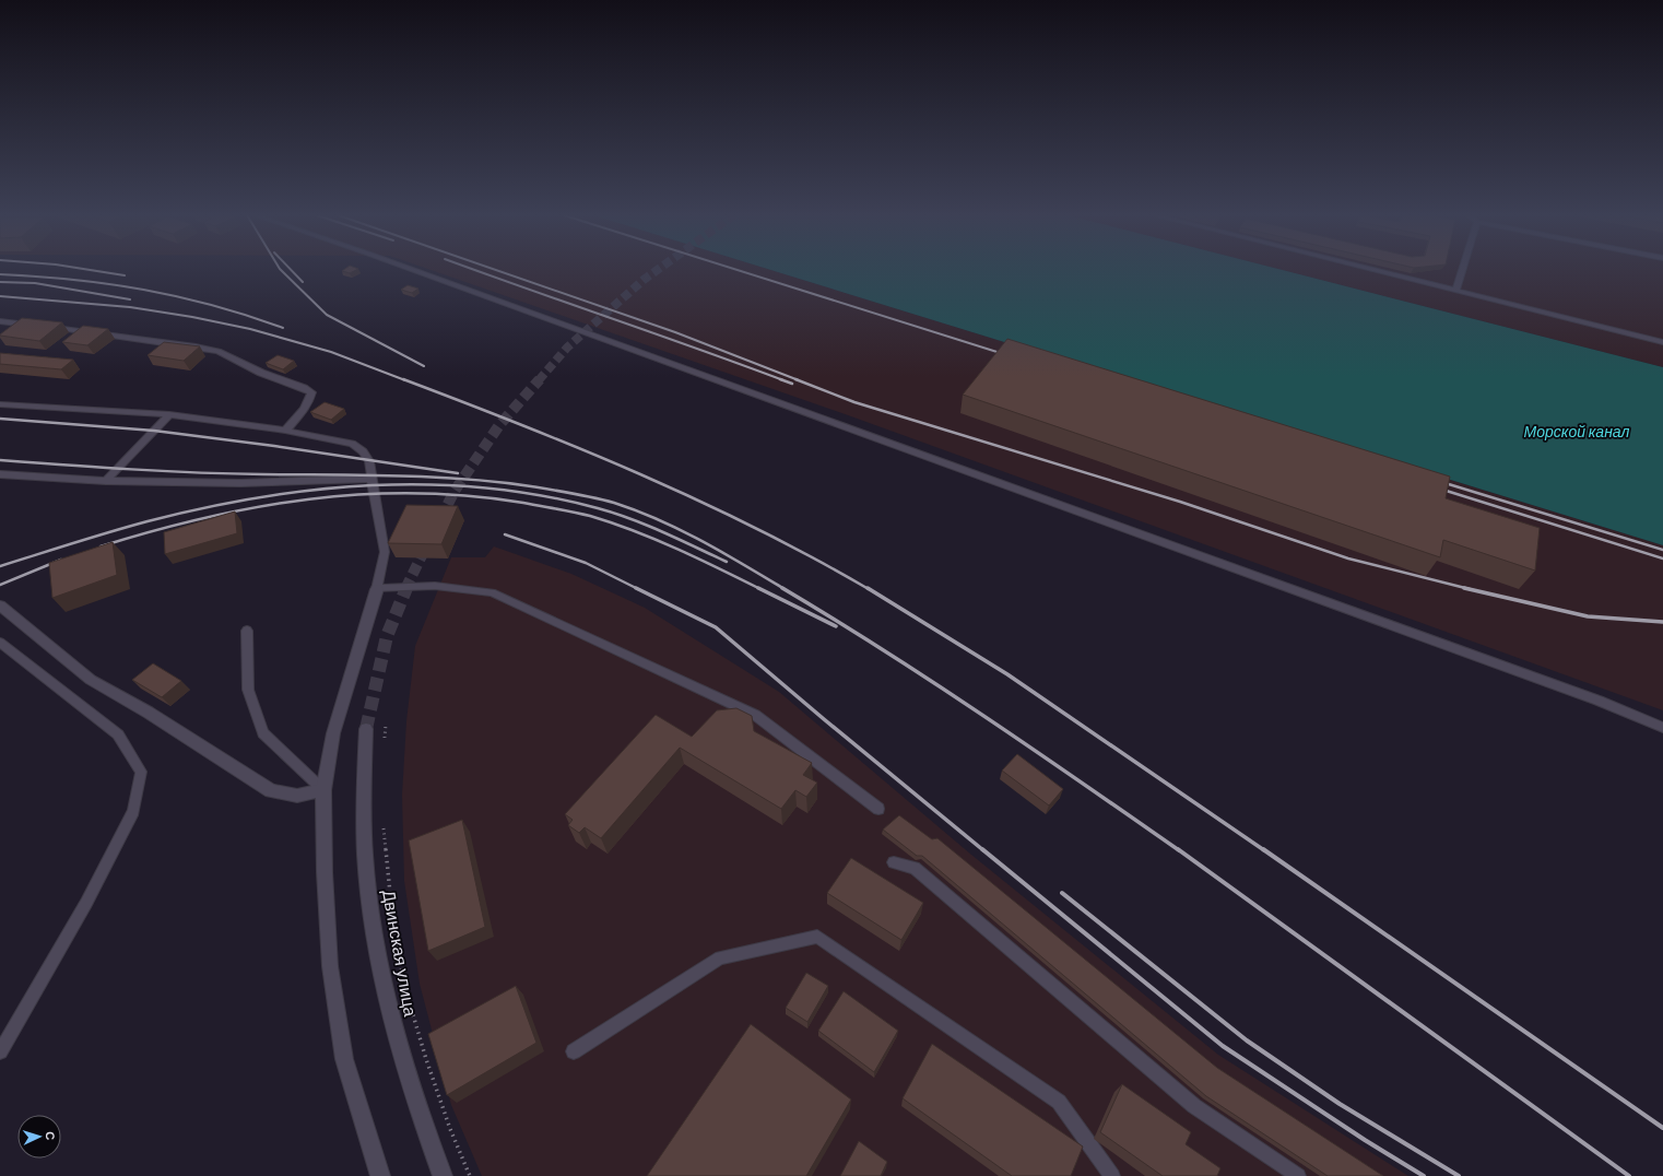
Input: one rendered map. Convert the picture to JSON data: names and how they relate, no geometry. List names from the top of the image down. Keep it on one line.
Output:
{"streets":{"street":["Двинская улица"]},"water":["Морской канал"],"north":"right"}
